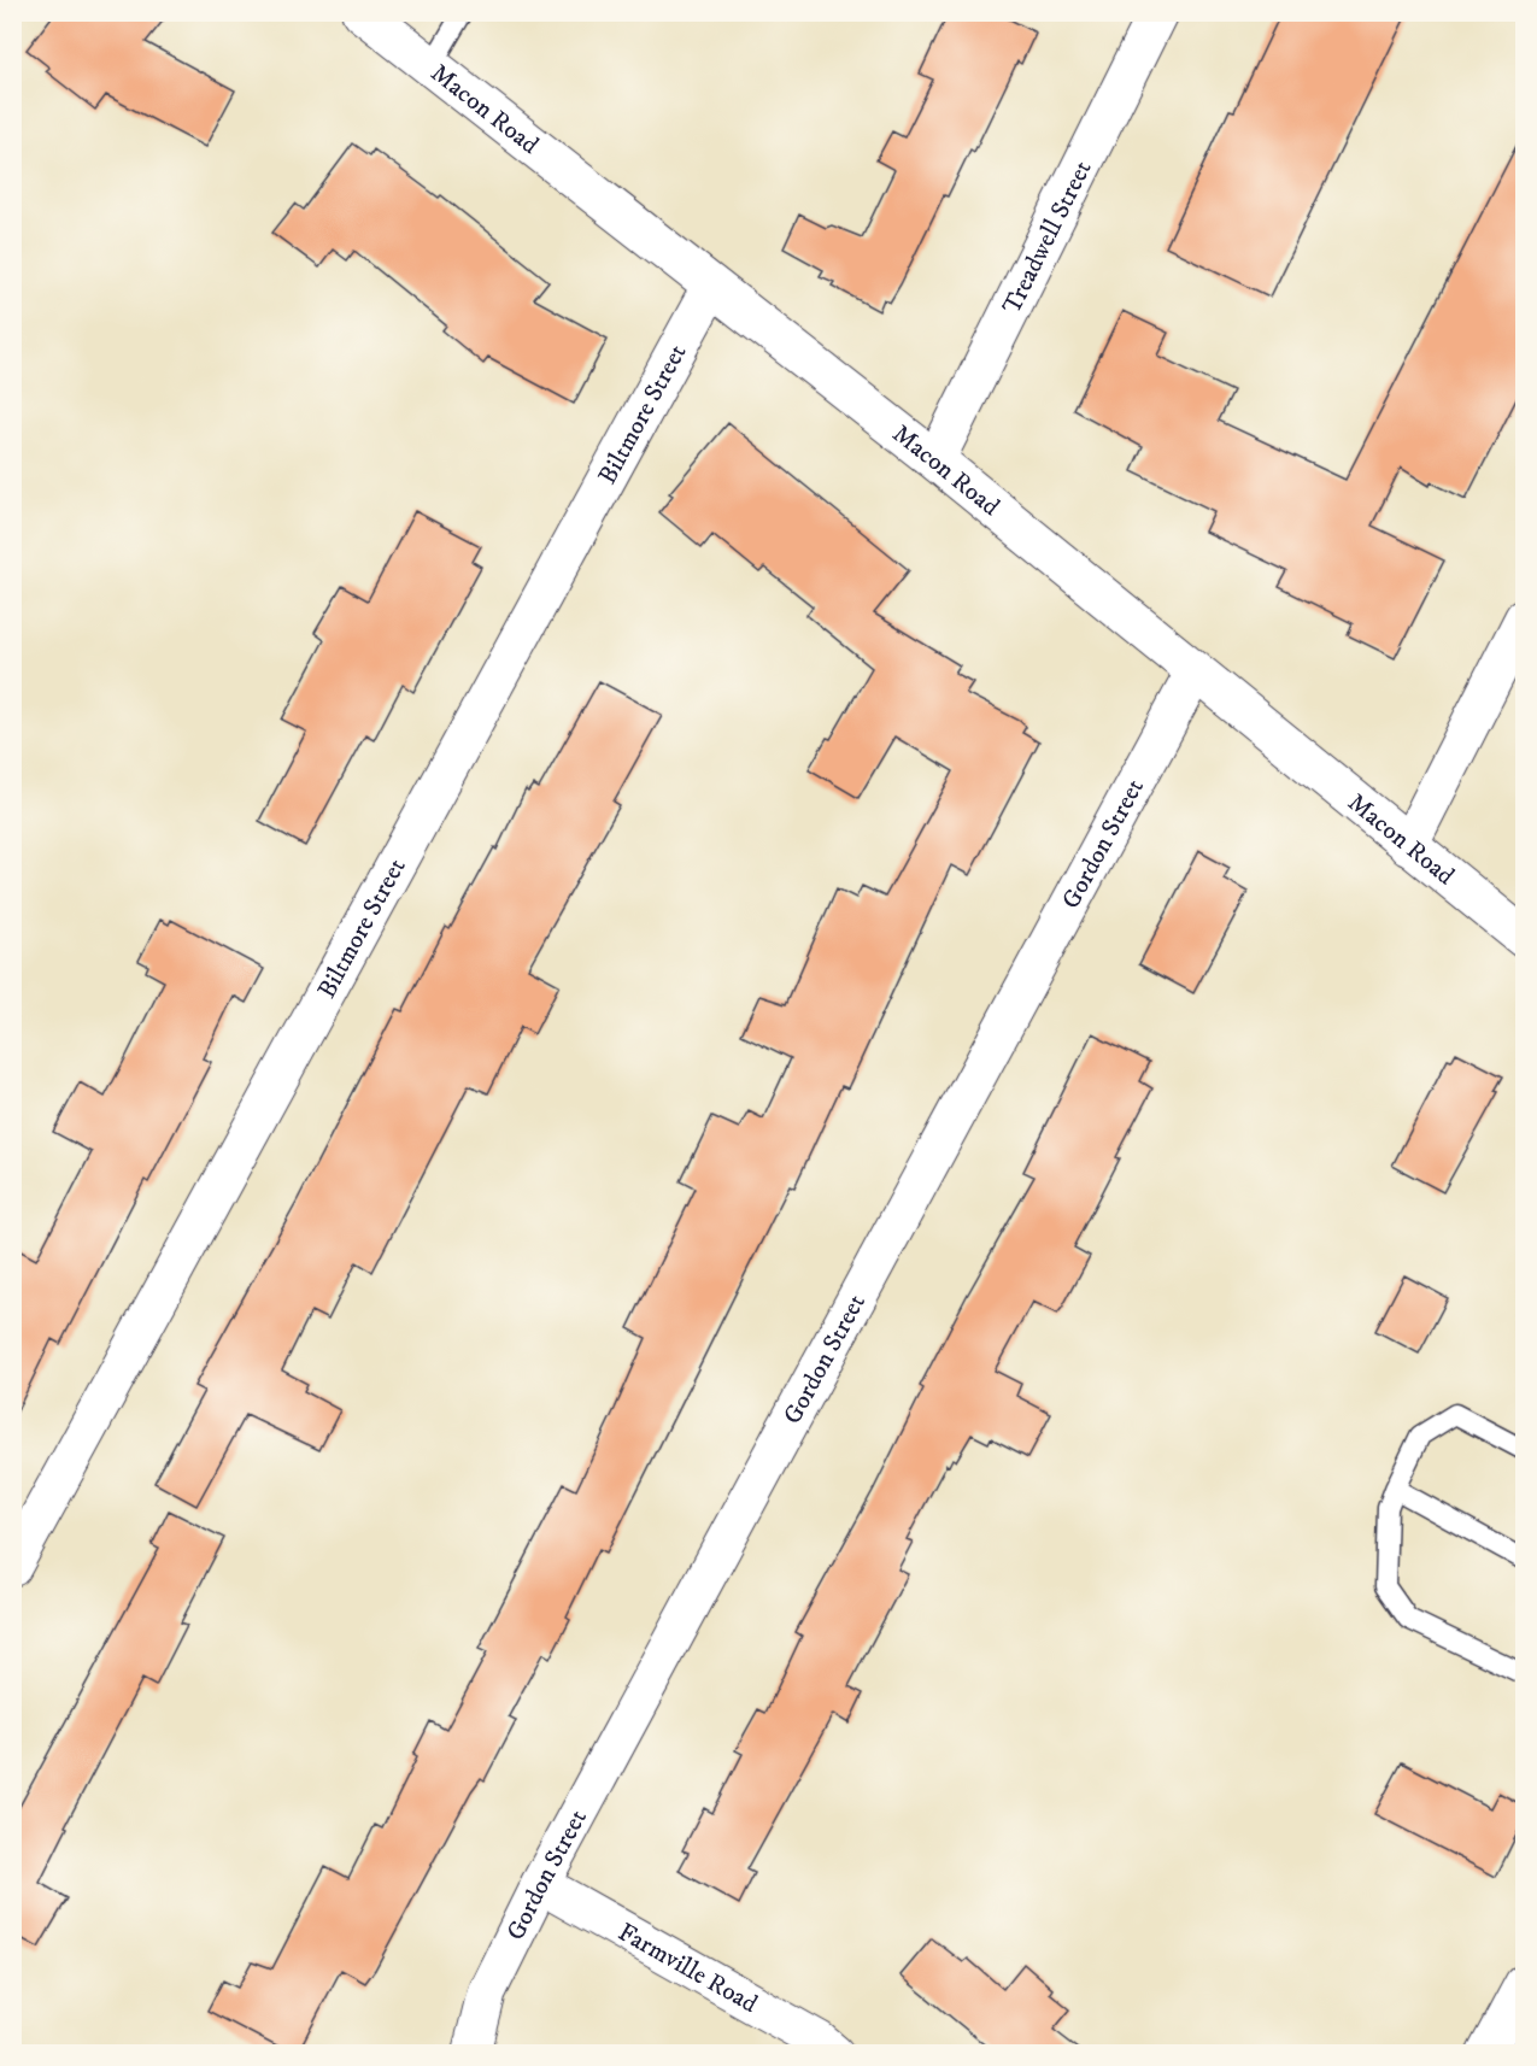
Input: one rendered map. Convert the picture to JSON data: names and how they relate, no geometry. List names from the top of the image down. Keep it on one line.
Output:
{"streets":{"main road":["Macon Road"],"street":["Treadwell Street","Biltmore Street","Gordon Street","Farmville Road"]},"crossings":[["Macon Road","Treadwell Street"],["Macon Road","Biltmore Street"],["Macon Road","Gordon Street"],["Gordon Street","Farmville Road"]]}
